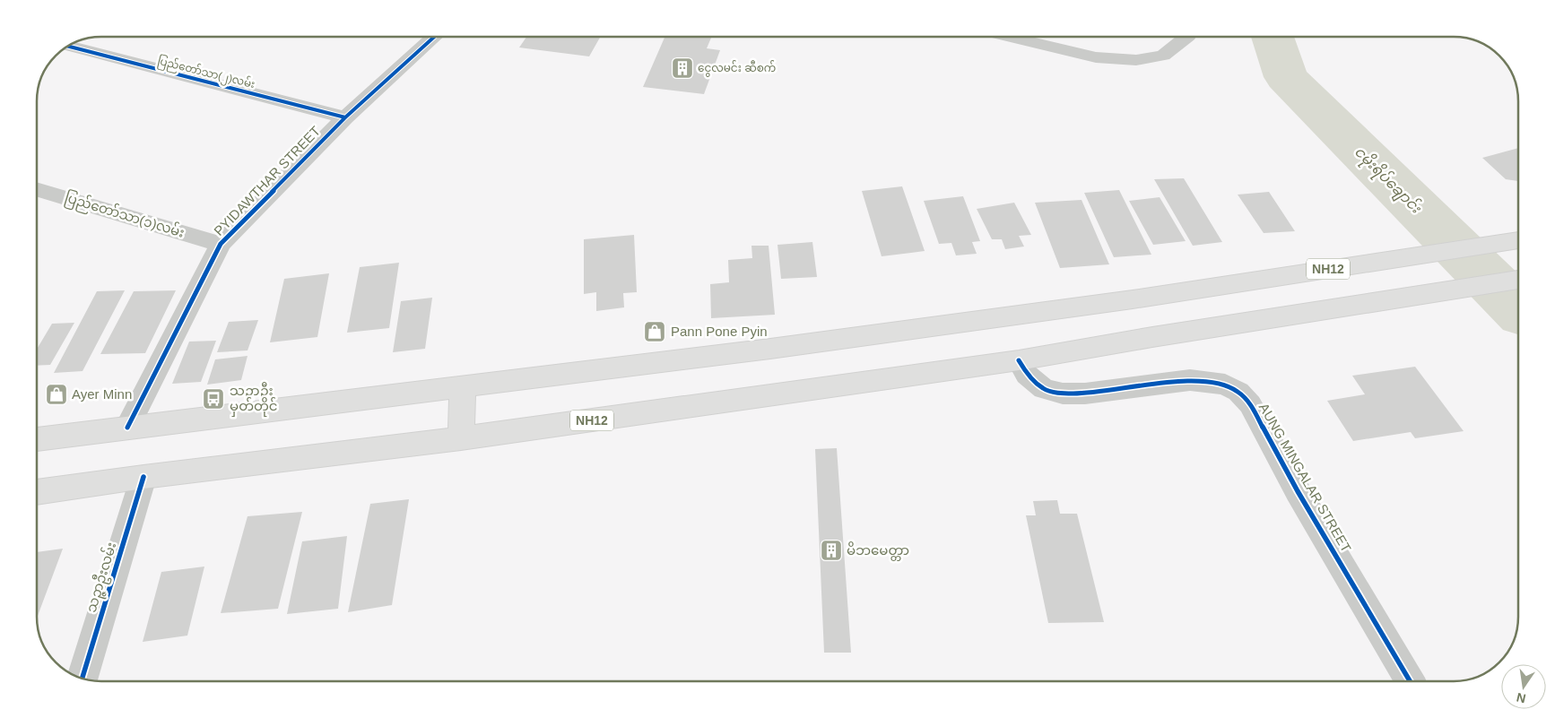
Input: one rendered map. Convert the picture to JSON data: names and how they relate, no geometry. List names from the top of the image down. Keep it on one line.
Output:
{"streets":{"highway":["NH12"],"street":["ပြည်တော်သာ(၂)လမ်း","PYIDAWTHAR STREET","ပြည်တော်သာ(၁)လမ်း","AUNG MINGALAR STREET","သဉ္ဇာဦးလမ်း"]},"crossings":[["ပြည်တော်သာ(၂)လမ်း","PYIDAWTHAR STREET"],["PYIDAWTHAR STREET","ပြည်တော်သာ(၁)လမ်း"],["PYIDAWTHAR STREET","NH12"],["NH12","AUNG MINGALAR STREET"],["NH12","သဉ္ဇာဦးလမ်း"]],"water":["ငမိုးရိပ်ချောင်း"],"places":{"building":["ငွေလမင်း ဆီစက်","မိဘမေတ္တာ"],"shop":["Pann Pone Pyin","Ayer Minn"],"bus stop":["သဉ္ဇာဦး မှတ်တိုင်"]},"north":"bottom"}
